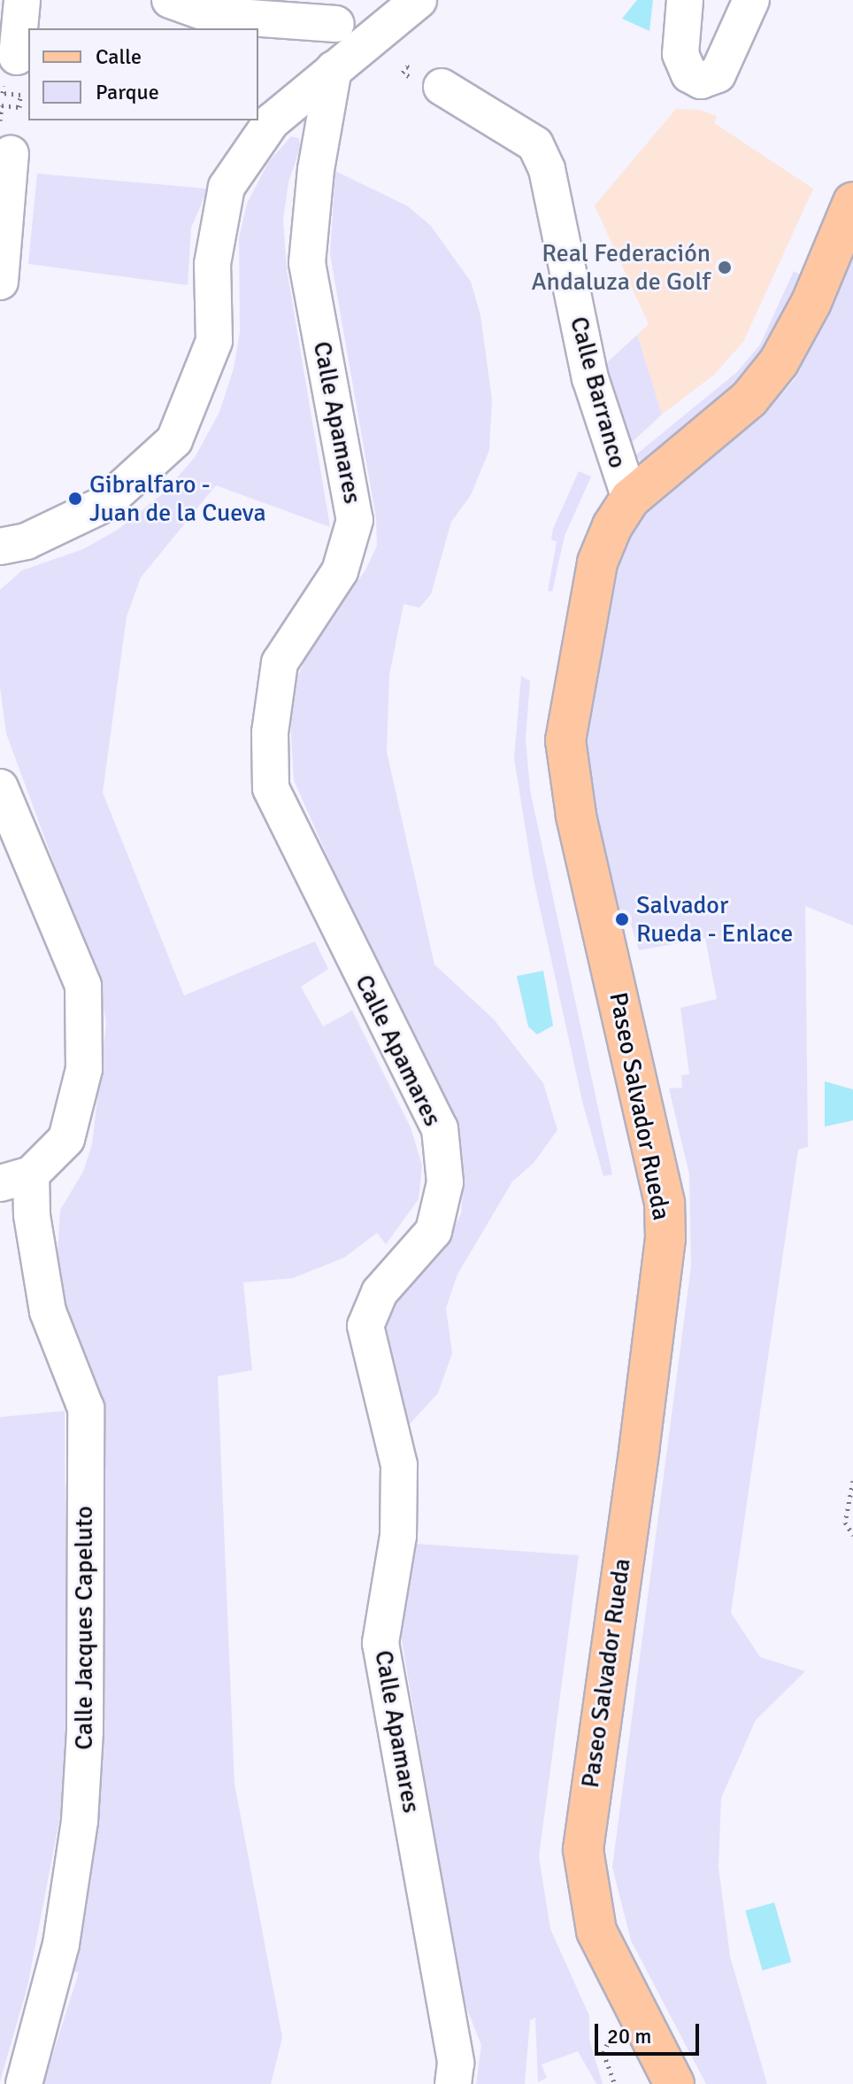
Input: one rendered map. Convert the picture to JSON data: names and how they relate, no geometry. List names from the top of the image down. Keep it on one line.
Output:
{"streets":{"main road":["Paseo Salvador Rueda"],"street":["Calle Barranco","Calle Apamares","Calle Jacques Capeluto"]},"crossings":[["Calle Barranco","Paseo Salvador Rueda"]],"places":["Real Federación Andaluza de Golf","Gibralfaro - Juan de la Cueva","Salvador Rueda - Enlace"],"legend":["Calle","Parque"],"scale_bar":"20 m"}
